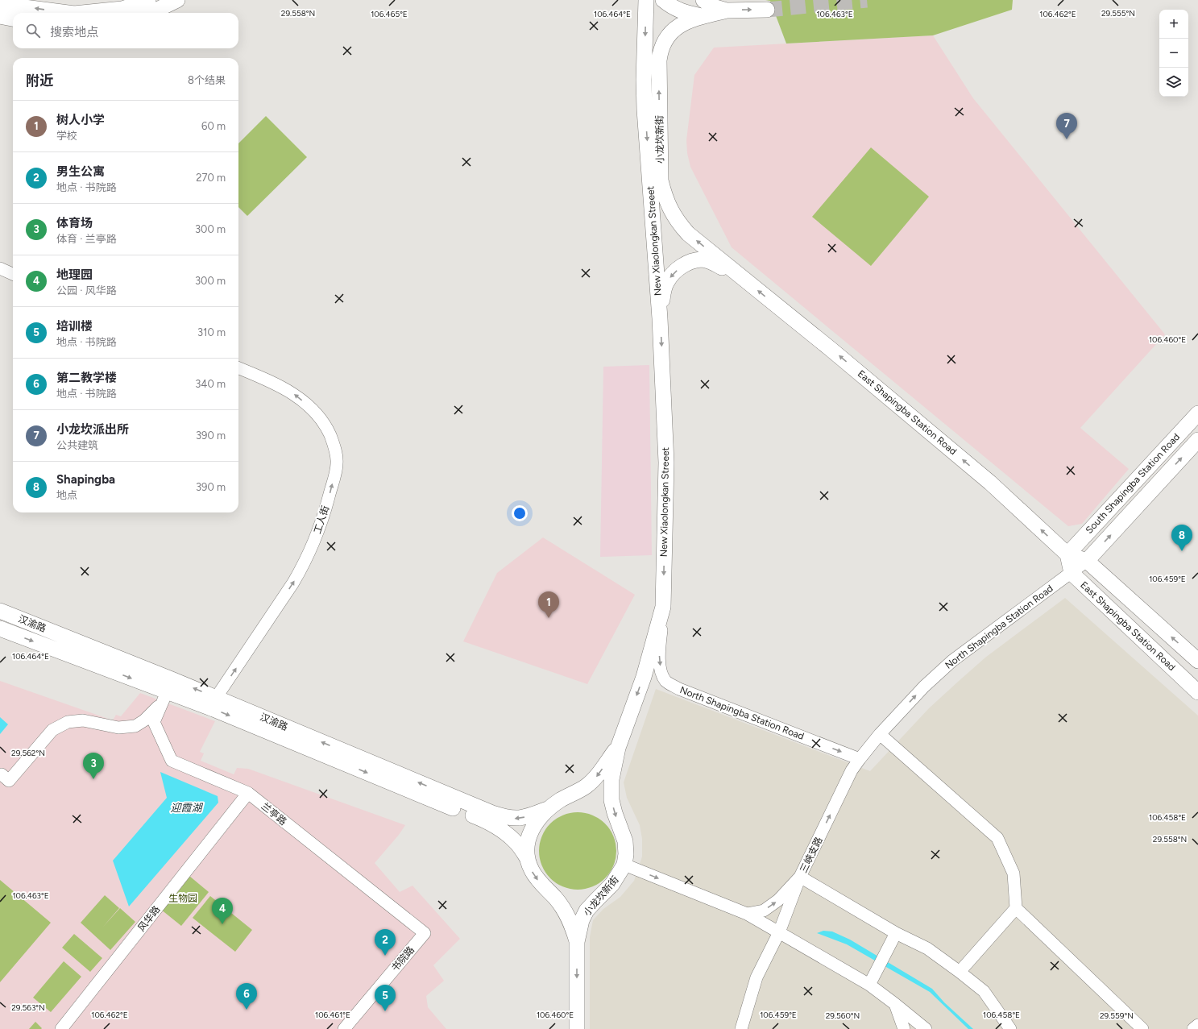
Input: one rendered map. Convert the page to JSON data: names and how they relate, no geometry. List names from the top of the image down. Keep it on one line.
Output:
{"streets":{"main road":["小龙坎新街","New Xiaolongkan Streeet","East Shapingba Station Road","South Shapingba Station Road","汉渝路"],"street":["工人街","North Shapingba Station Road","兰亭路","三峡支路","风华路","书院路"]},"crossings":[["小龙坎新街","New Xiaolongkan Streeet"],["小龙坎新街","East Shapingba Station Road"],["New Xiaolongkan Streeet","汉渝路"],["New Xiaolongkan Streeet","North Shapingba Station Road"],["East Shapingba Station Road","South Shapingba Station Road"],["East Shapingba Station Road","North Shapingba Station Road"],["South Shapingba Station Road","North Shapingba Station Road"],["工人街","汉渝路"],["汉渝路","兰亭路"],["North Shapingba Station Road","三峡支路"],["兰亭路","风华路"],["兰亭路","书院路"]],"one_way":["New Xiaolongkan Streeet","East Shapingba Station Road","工人街"],"water":["迎霞湖"],"parks":["生物园"],"page":{"map_buttons":["+","−"],"search":"搜索地点","heading":["附近","8个结果"],"list":[{"mark":"1","name":"树人小学","note":"学校","value":"60 m"},{"mark":"2","name":"男生公寓","note":"地点 · 书院路","value":"270 m"},{"mark":"3","name":"体育场","note":"体育 · 兰亭路","value":"300 m"},{"mark":"4","name":"地理园","note":"公园 · 风华路","value":"300 m"},{"mark":"5","name":"培训楼","note":"地点 · 书院路","value":"310 m"},{"mark":"6","name":"第二教学楼","note":"地点 · 书院路","value":"340 m"},{"mark":"7","name":"小龙坎派出所","note":"公共建筑","value":"390 m"},{"mark":"8","name":"Shapingba","note":"地点","value":"390 m"}],"pins":["7","8","1","3","4","2","6","5"]},"coordinates":["29.558°N","29.555°N","106.465°E","106.464°E","106.463°E","106.462°E","106.460°E","106.459°E","29.562°N","106.458°E","29.563°N","106.461°E","29.560°N","29.559°N"]}
